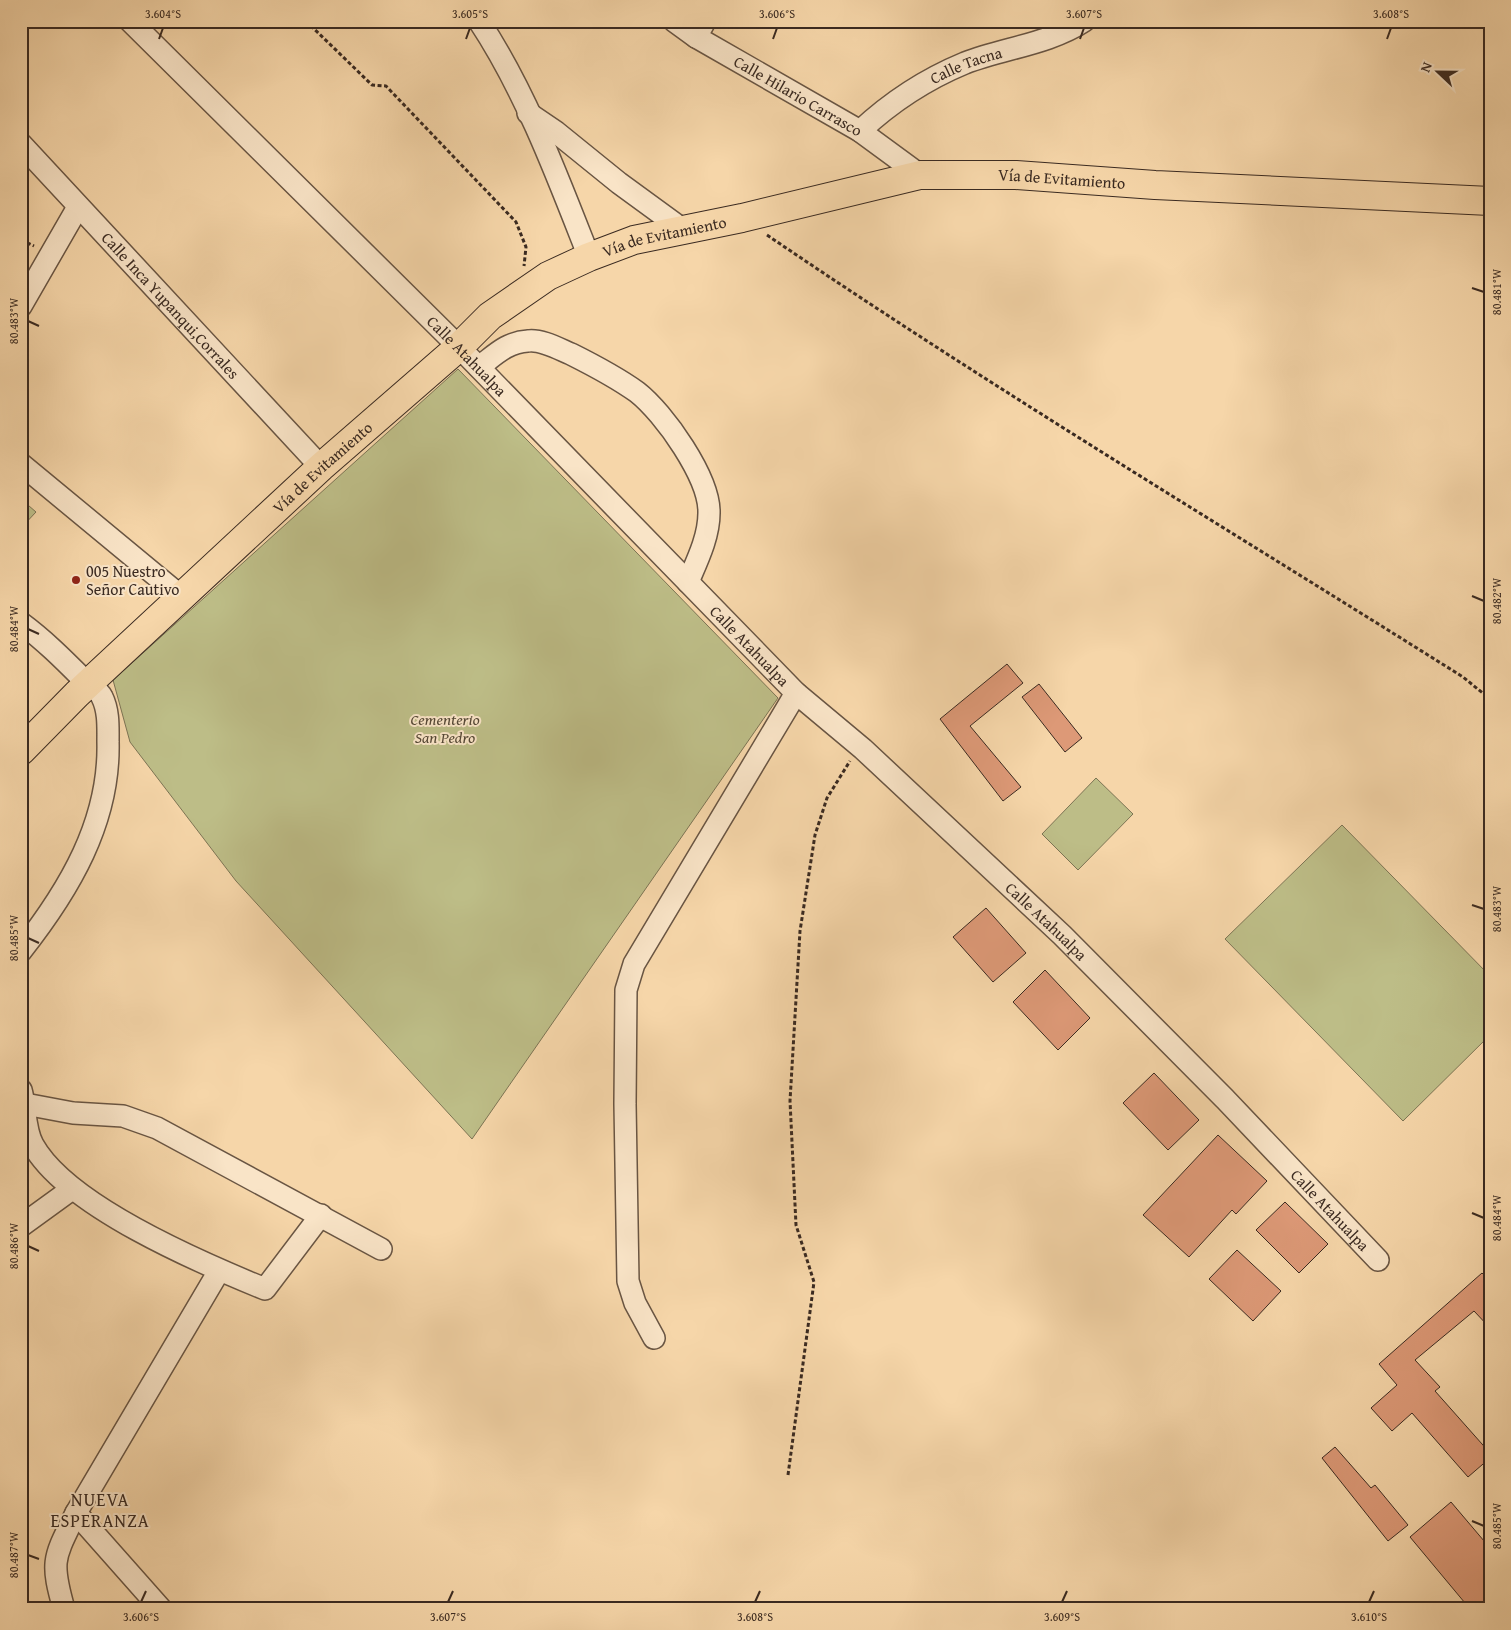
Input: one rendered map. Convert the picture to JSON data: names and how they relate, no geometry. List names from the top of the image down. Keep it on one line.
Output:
{"streets":{"main road":["Vía de Evitamiento"],"street":["Calle Tacna","Calle Hilario Carrasco","Calle Inca Yupanqui,Corrales","Calle Atahualpa"]},"crossings":[["Calle Tacna","Calle Hilario Carrasco"],["Calle Hilario Carrasco","Vía de Evitamiento"],["Vía de Evitamiento","Calle Inca Yupanqui,Corrales"],["Vía de Evitamiento","Calle Atahualpa"]],"districts":["NUEVA ESPERANZA"],"parks":["Cementerio San Pedro"],"places":["005 Nuestro Señor Cautivo"],"north":"left","coordinates":["3.604°S","3.605°S","3.606°S","3.607°S","3.608°S","80.481°W","80.483°W","80.482°W","80.484°W","80.485°W","80.486°W","80.487°W","3.609°S","3.610°S"]}
